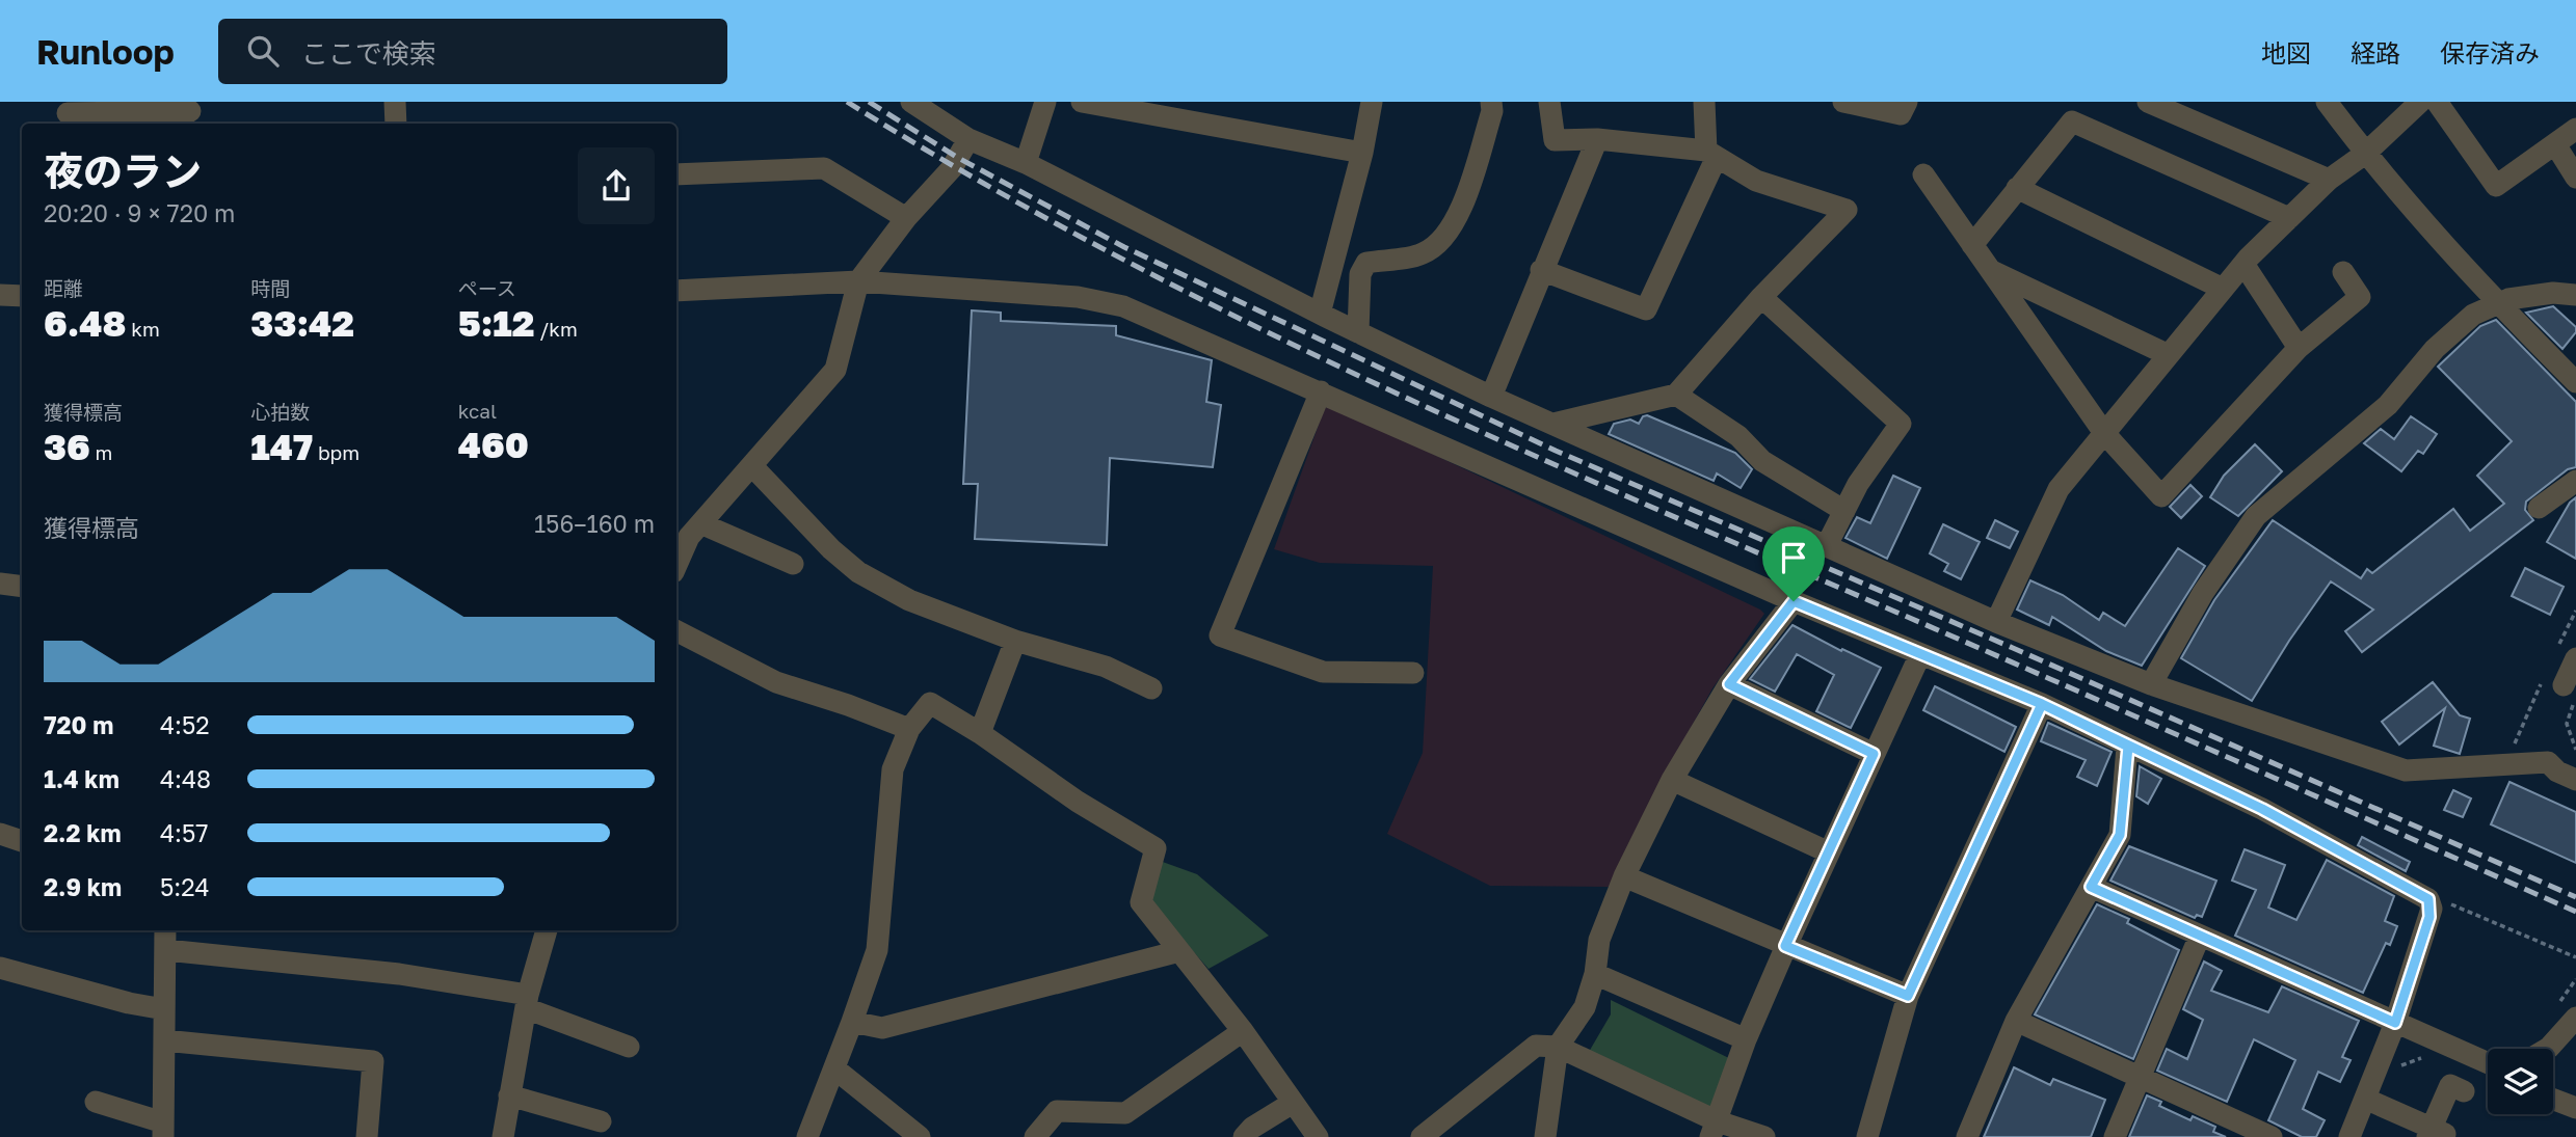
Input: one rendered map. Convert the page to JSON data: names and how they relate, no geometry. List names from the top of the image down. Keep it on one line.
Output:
{"page":{"header":"Runloop","search":"ここで検索","nav":["地図","経路","保存済み"],"heading":["夜のラン","20:20 · 9 × 720 m"],"stats":[["距離","6.48 km"],["時間","33:42"],["ペース","5:12 /km"],["獲得標高","36 m"],["心拍数","147 bpm"],["kcal","460"]],"chart":["獲得標高","156–160 m"],"list":[{"name":"720 m","note":"4:52"},{"name":"1.4 km","note":"4:48"},{"name":"2.2 km","note":"4:57"},{"name":"2.9 km","note":"5:24"}]}}
